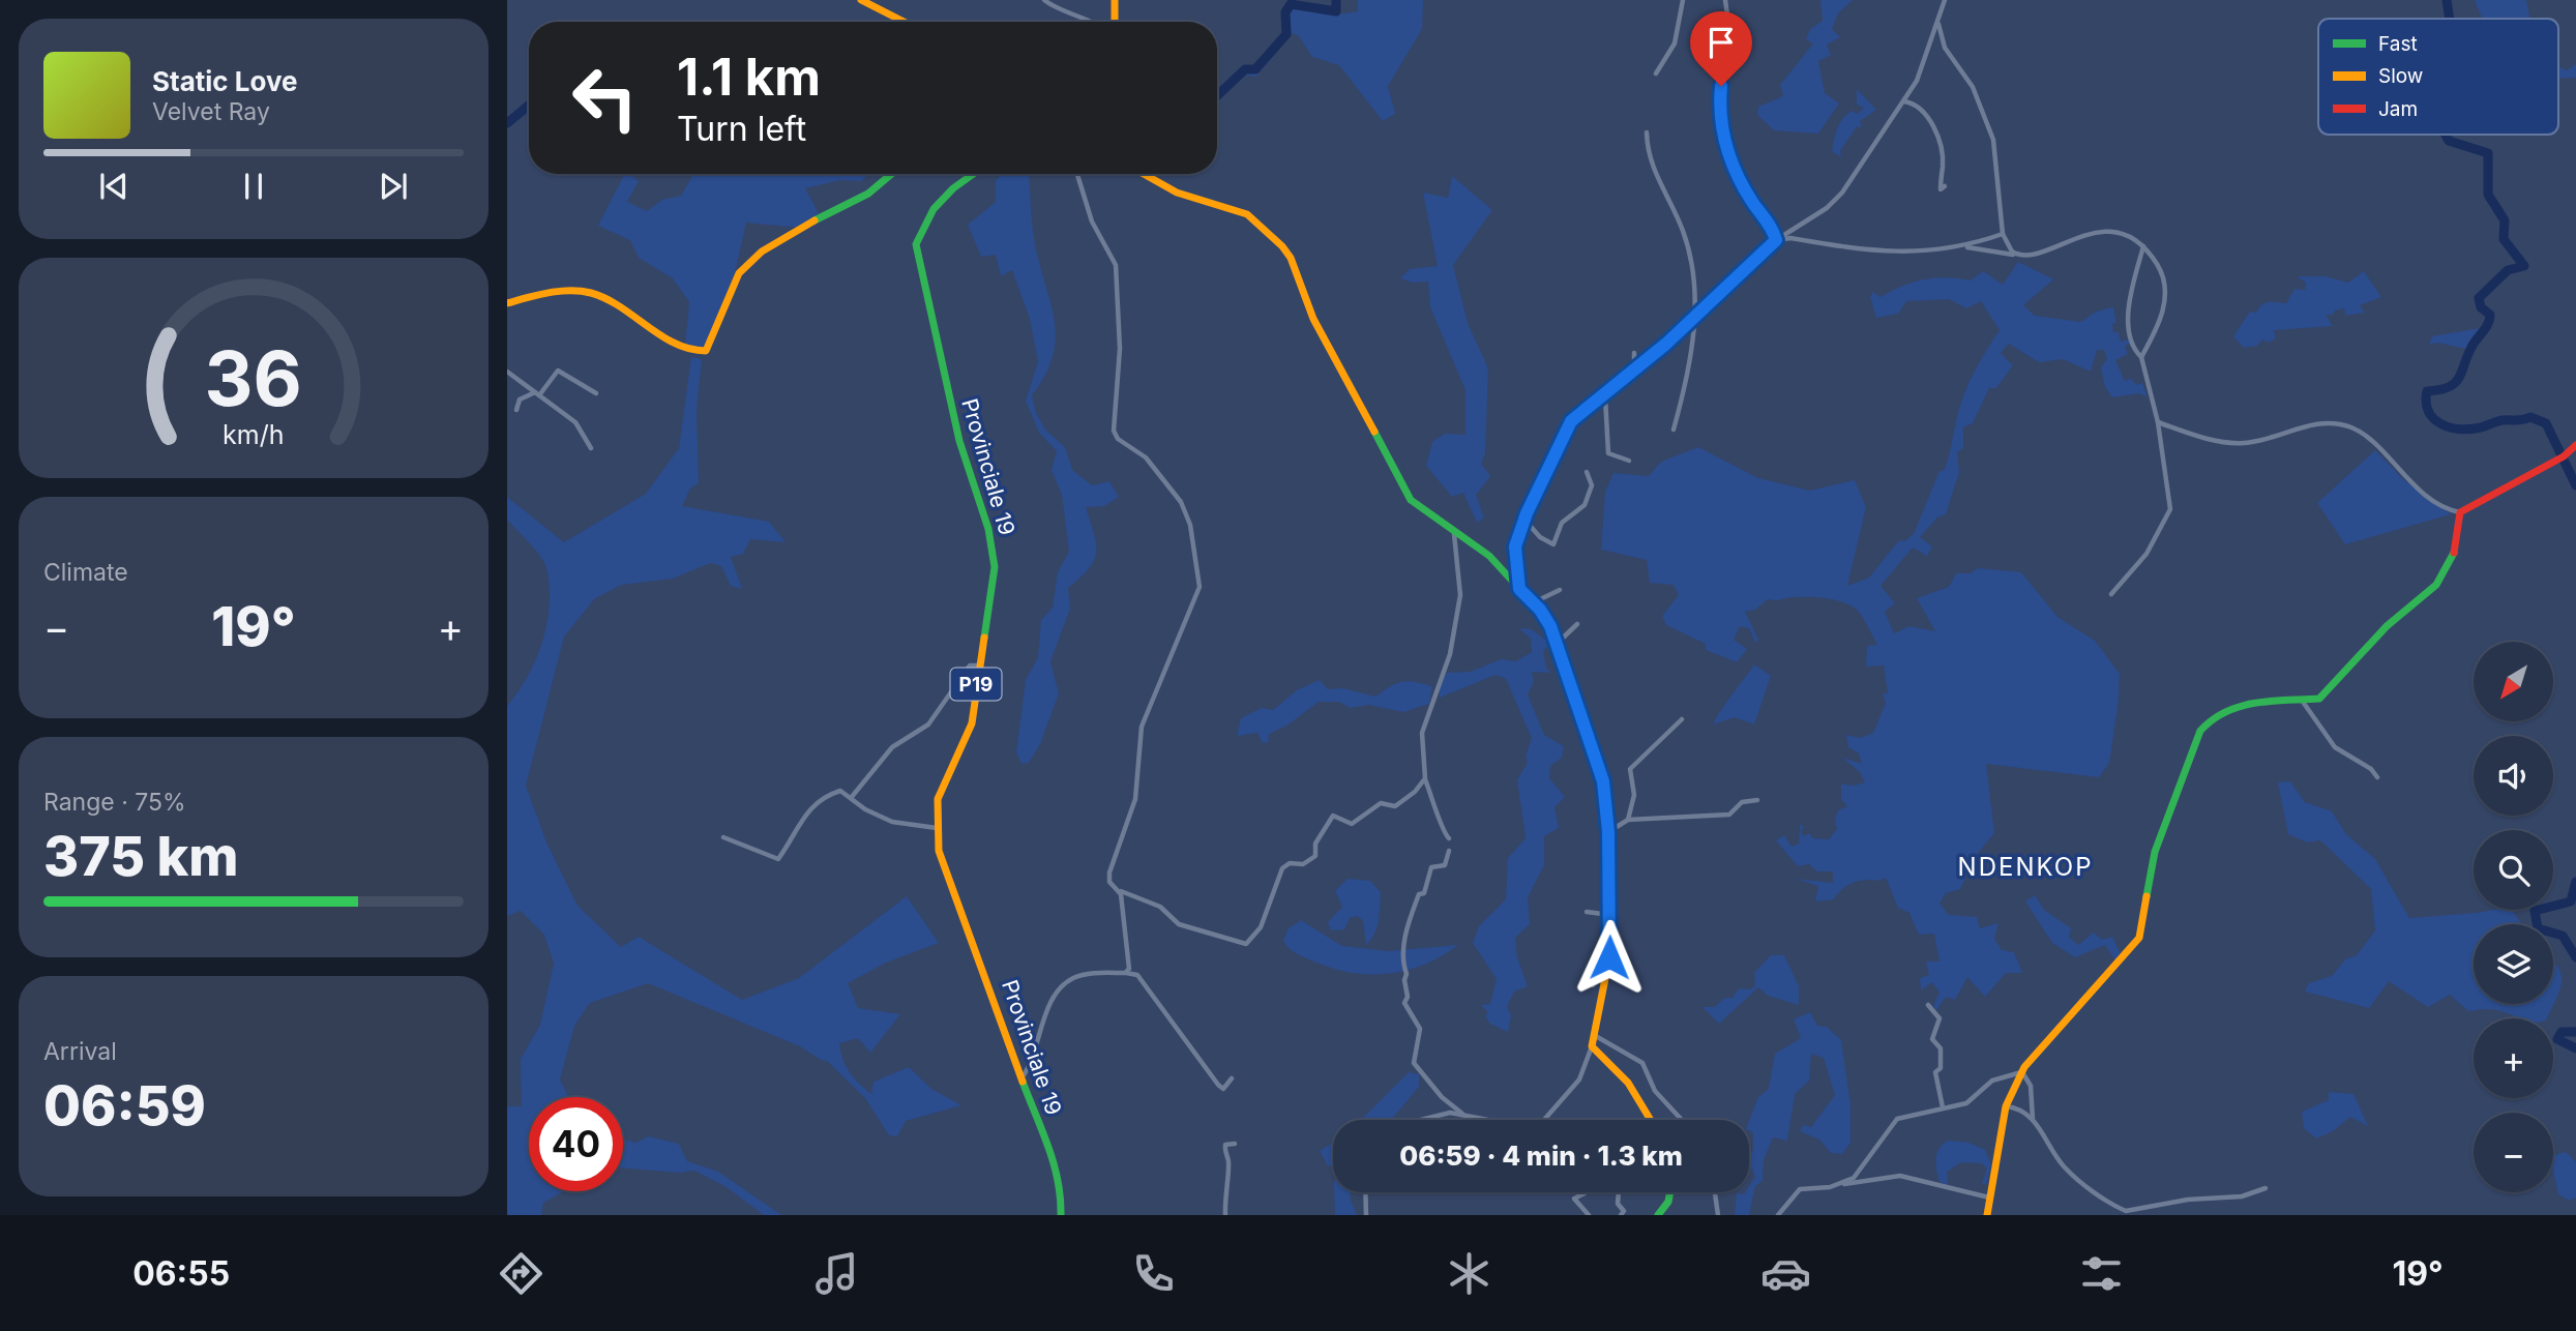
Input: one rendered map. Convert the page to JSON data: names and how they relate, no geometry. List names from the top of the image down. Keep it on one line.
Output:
{"streets":{"street":["Provinciale 19","P19"]},"districts":["NDENKOP"],"legend":["Fast","Slow","Jam"],"north":"bottom left","page":{"turn":["1.1 km","Turn left"],"song":["Static Love","Velvet Ray"],"tile":["Climate",["Range · 75%","375 km"],["Arrival","06:59"]],"heat":["−","19°","+"],"map_buttons":["+","−"],"limit":"40","trip":"06:59 · 4 min · 1.3 km","tabs":["06:55","19°"],"gauge":["36","km/h"]}}
